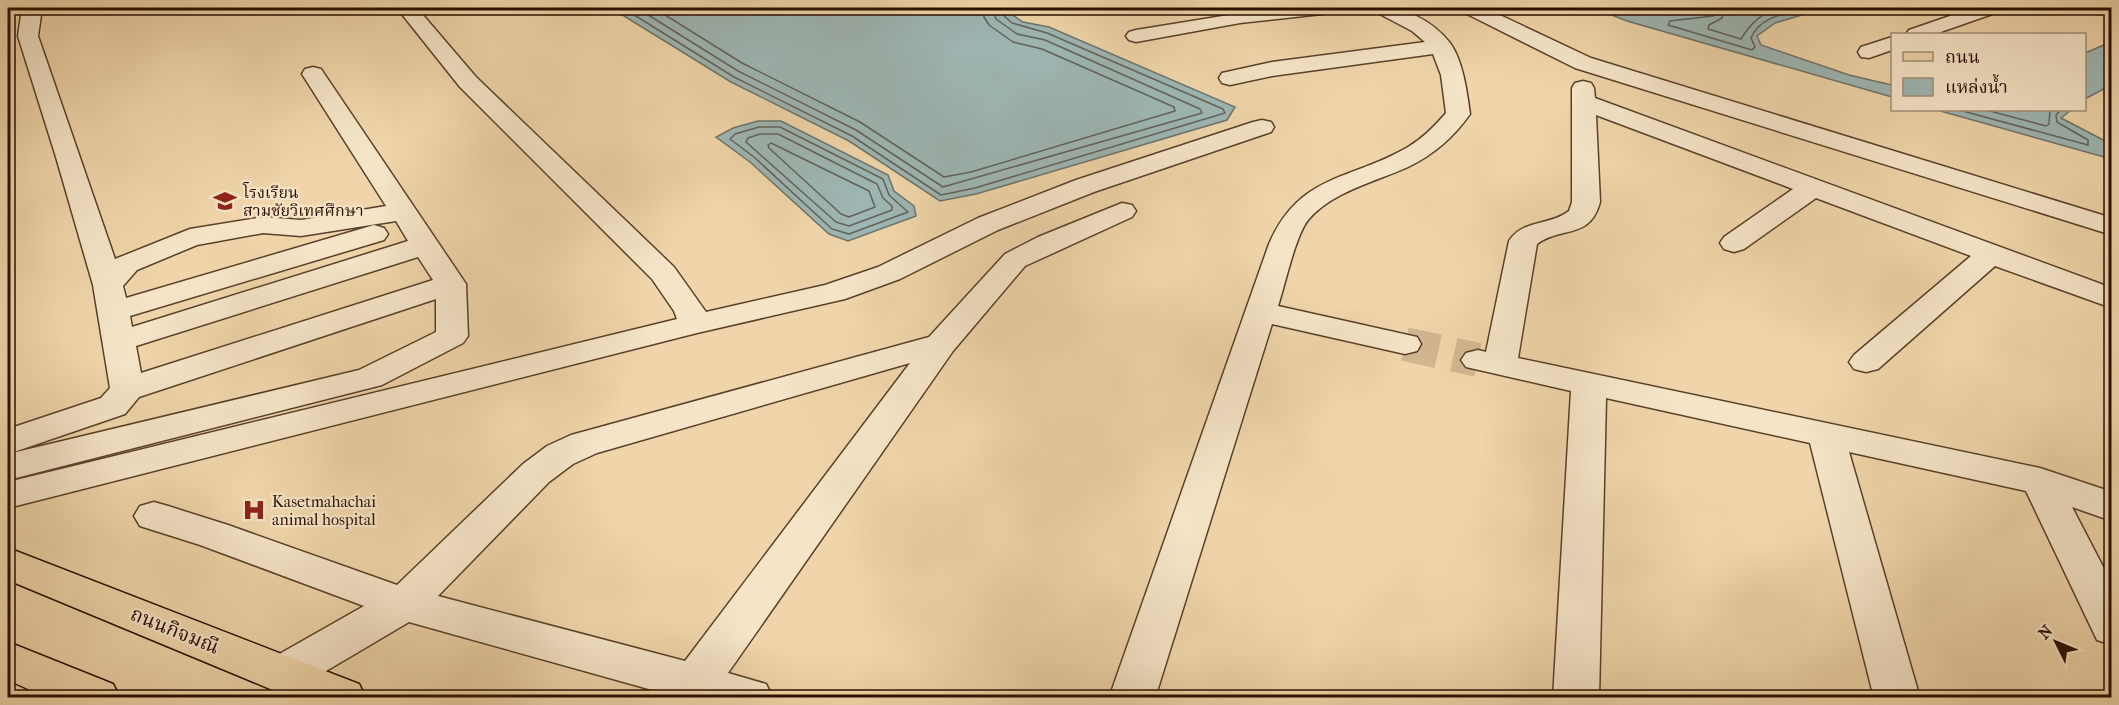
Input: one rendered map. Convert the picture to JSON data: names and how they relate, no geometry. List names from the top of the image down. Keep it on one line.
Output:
{"streets":{"main road":["ถนนกิจมณี"]},"places":{"school or university":["โรงเรียน สามชัยวิเทศศึกษา"],"hospital":["Kasetmahachai animal hospital"]},"legend":["ถนน","แหล่งน้ำ"],"north":"top left"}
